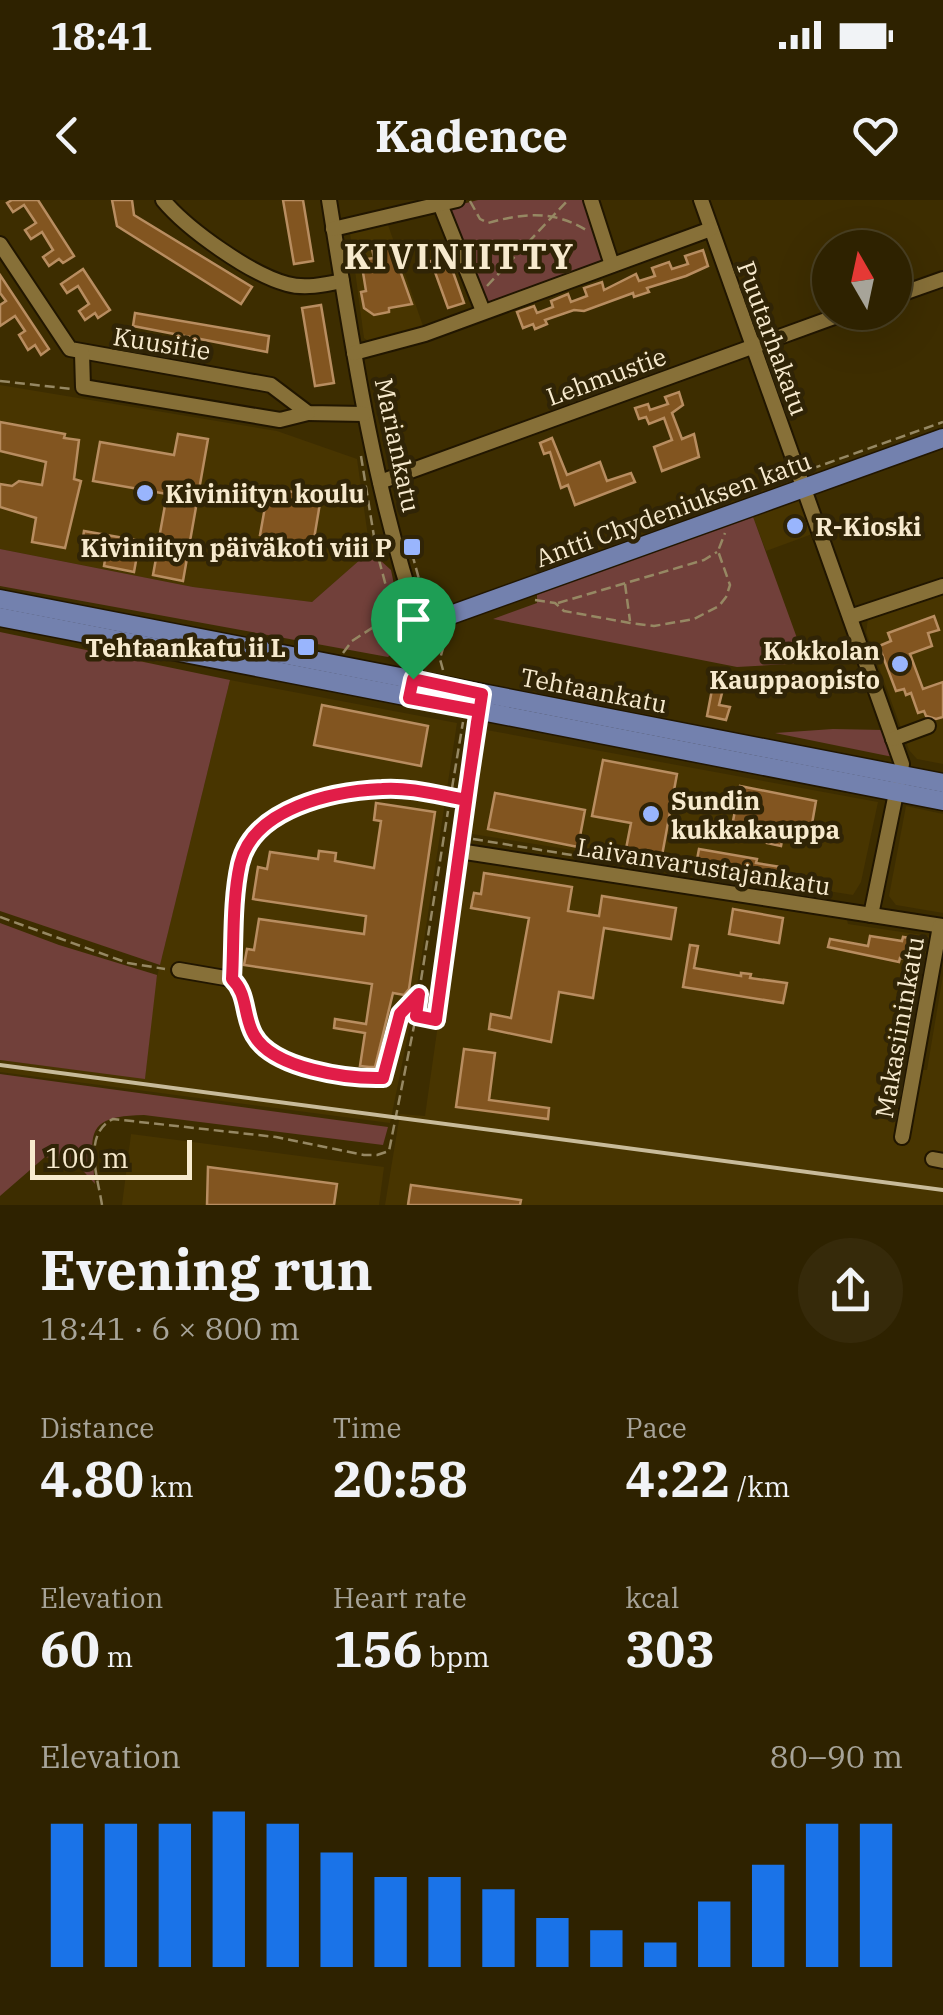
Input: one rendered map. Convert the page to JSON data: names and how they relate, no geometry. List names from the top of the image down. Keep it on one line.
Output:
{"streets":{"main road":["Mariankatu","Antti Chydeniuksen katu","Tehtaankatu"],"street":["Puutarhakatu","Kuusitie","Lehmustie","Laivanvarustajankatu","Makasiininkatu"]},"crossings":[["Puutarhakatu","Lehmustie"],["Puutarhakatu","Antti Chydeniuksen katu"],["Puutarhakatu","Tehtaankatu"],["Lehmustie","Mariankatu"],["Mariankatu","Antti Chydeniuksen katu"],["Mariankatu","Tehtaankatu"],["Laivanvarustajankatu","Makasiininkatu"]],"districts":["KIVINIITTY"],"places":{"other":["Kiviniityn koulu","R-Kioski","Kokkolan Kauppaopisto","Sundin kukkakauppa"],"transit":["Kiviniityn päiväkoti viii P","Tehtaankatu ii L"]},"scale_bar":"100 m","north":"top","page":{"status":"18:41","header":"Kadence","scale":"100 m","heading":["Evening run","18:41 · 6 × 800 m"],"stats":[["Distance","4.80 km"],["Time","20:58"],["Pace","4:22 /km"],["Elevation","60 m"],["Heart rate","156 bpm"],["kcal","303"]],"chart":["Elevation","80–90 m"]}}
